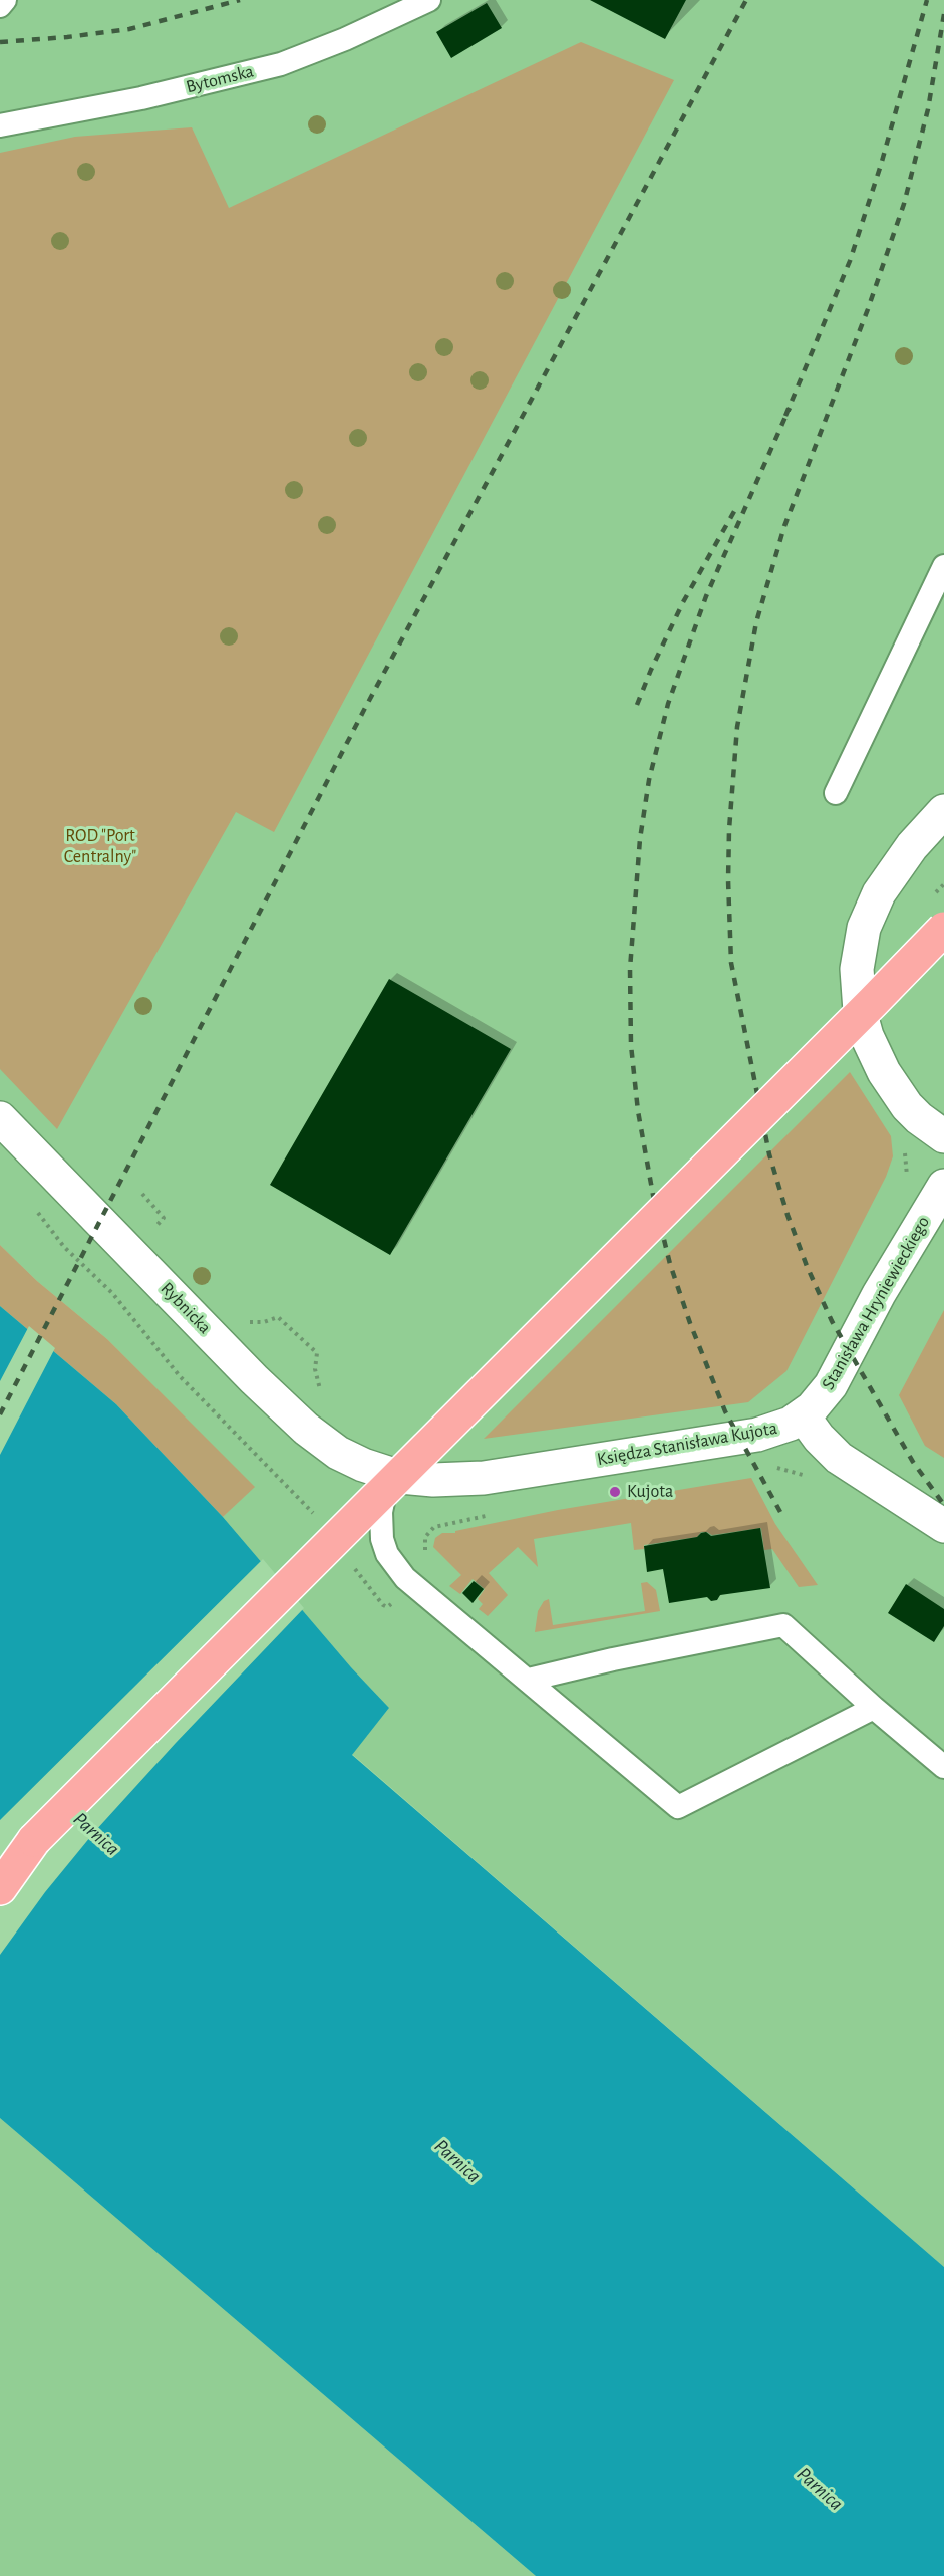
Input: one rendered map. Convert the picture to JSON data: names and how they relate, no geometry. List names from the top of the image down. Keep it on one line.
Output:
{"streets":{"street":["Stanisława Hryniewieckiego","Rybnicka","Księdza Stanisława Kujota"],"lane":["Bytomska"]},"crossings":[["Stanisława Hryniewieckiego","Księdza Stanisława Kujota"],["Rybnicka","Księdza Stanisława Kujota"]],"water":["Parnica"],"parks":["ROD \"Port Centralny\""],"places":["Kujota"]}
